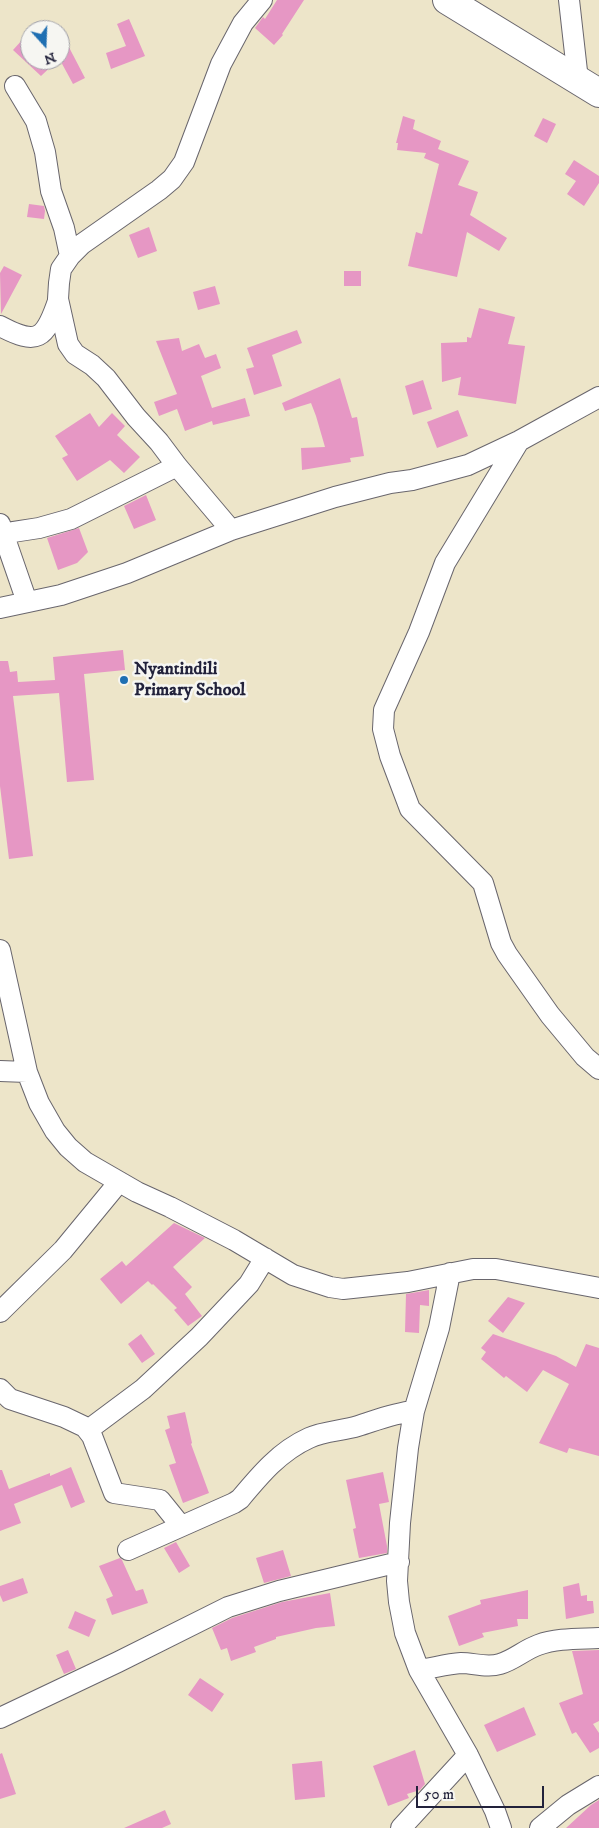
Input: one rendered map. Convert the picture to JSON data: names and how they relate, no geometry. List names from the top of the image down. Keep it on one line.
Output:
{"places":["Nyantindili Primary School"],"scale_bar":"50 m","north":"bottom"}
